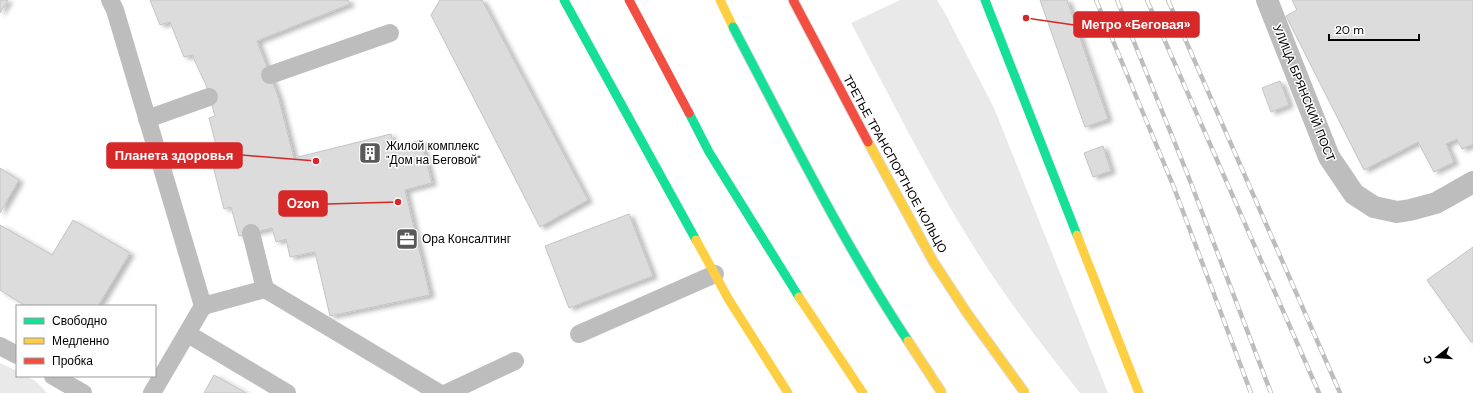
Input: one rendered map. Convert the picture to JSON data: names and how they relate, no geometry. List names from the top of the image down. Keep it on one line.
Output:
{"streets":{"main road":["ТРЕТЬЕ ТРАНСПОРТНОЕ КОЛЬЦО"],"street":["УЛИЦА БРЯНСКИЙ ПОСТ"]},"places":{"other":["Метро «Беговая»","Планета здоровья","Ozon"],"building":["Жилой комплекс \"Дом на Беговой\""],"office":["Ора Консалтинг"]},"legend":["Свободно","Медленно","Пробка"],"scale_bar":"20 m","north":"left"}
